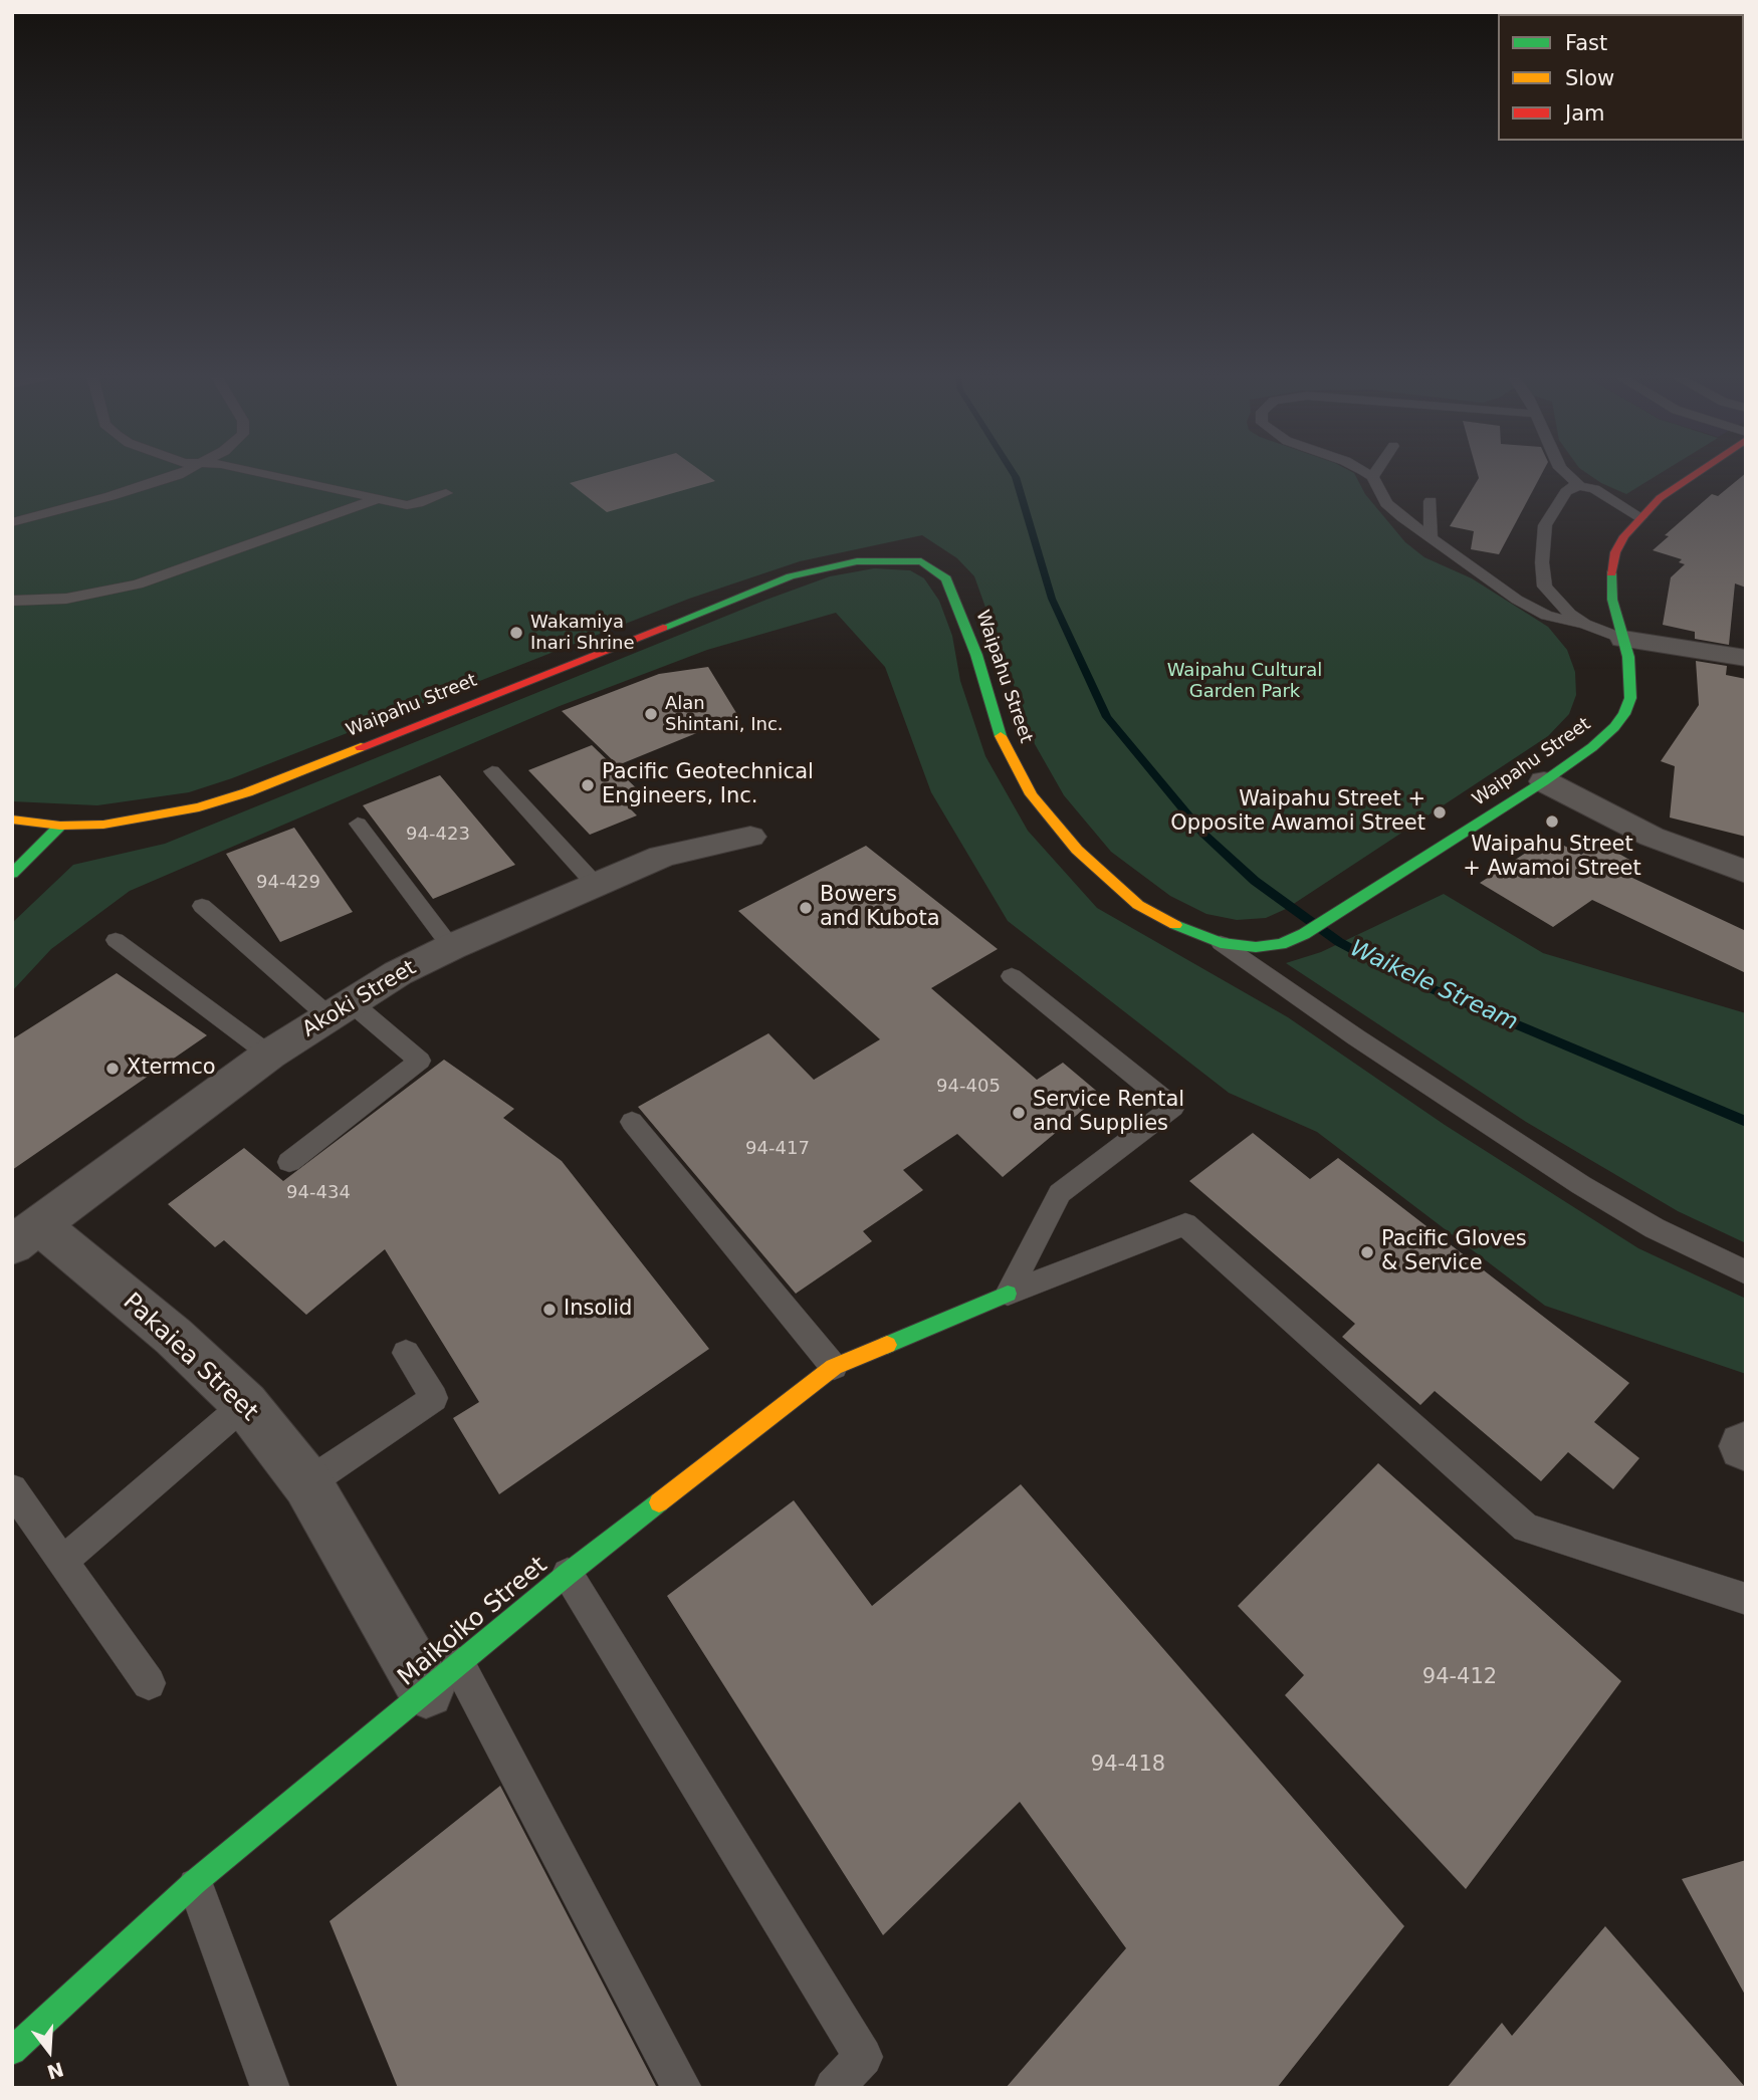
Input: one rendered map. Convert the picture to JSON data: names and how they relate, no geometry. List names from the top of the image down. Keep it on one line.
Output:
{"streets":{"street":["Waipahu Street","Akoki Street","Pakaiea Street","Maikoiko Street"]},"crossings":[["Akoki Street","Pakaiea Street"],["Pakaiea Street","Maikoiko Street"]],"water":["Waikele Stream"],"parks":["Waipahu Cultural Garden Park"],"places":["Wakamiya Inari Shrine","Alan Shintani, Inc.","Pacific Geotechnical Engineers, Inc.","Waipahu Street + Opposite Awamoi Street","Waipahu Street + Awamoi Street","Bowers and Kubota","Xtermco","Service Rental and Supplies","Pacific Gloves & Service","Insolid"],"house_numbers":["94-423","94-429","94-405","94-417","94-434","94-412","94-418"],"legend":["Fast","Slow","Jam"],"north":"bottom"}
